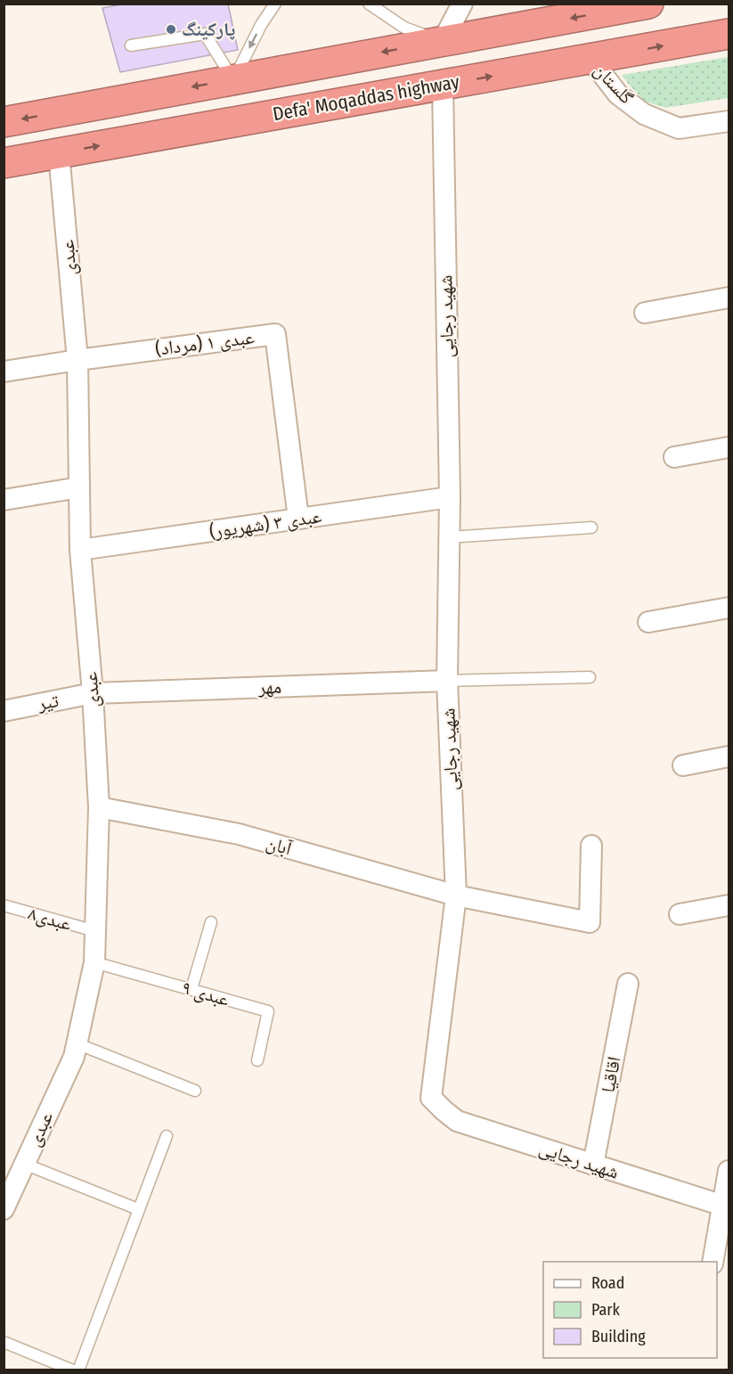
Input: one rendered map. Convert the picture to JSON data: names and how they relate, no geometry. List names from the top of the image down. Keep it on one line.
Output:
{"streets":{"highway":["Defa' Moqaddas highway"],"street":["گلستان","عبدی","شهید رجایی","عبدی ۱ (مرداد)","عبدی ۳ (شهریور)","مهر","تیر","آبان","اقاقیا"],"lane":["عبدی۸","عبدی ۹"]},"crossings":[["گلستان","Defa' Moqaddas highway"],["Defa' Moqaddas highway","عبدی"],["Defa' Moqaddas highway","شهید رجایی"],["عبدی","عبدی ۱ (مرداد)"],["عبدی","عبدی ۳ (شهریور)"],["عبدی","مهر"],["عبدی","تیر"],["عبدی","آبان"],["عبدی","عبدی۸"],["عبدی","عبدی ۹"],["شهید رجایی","عبدی ۳ (شهریور)"],["شهید رجایی","مهر"],["شهید رجایی","آبان"],["شهید رجایی","اقاقیا"],["عبدی ۱ (مرداد)","عبدی ۳ (شهریور)"],["مهر","تیر"]],"places":["پارکینگ"],"legend":["Road","Park","Building"]}
